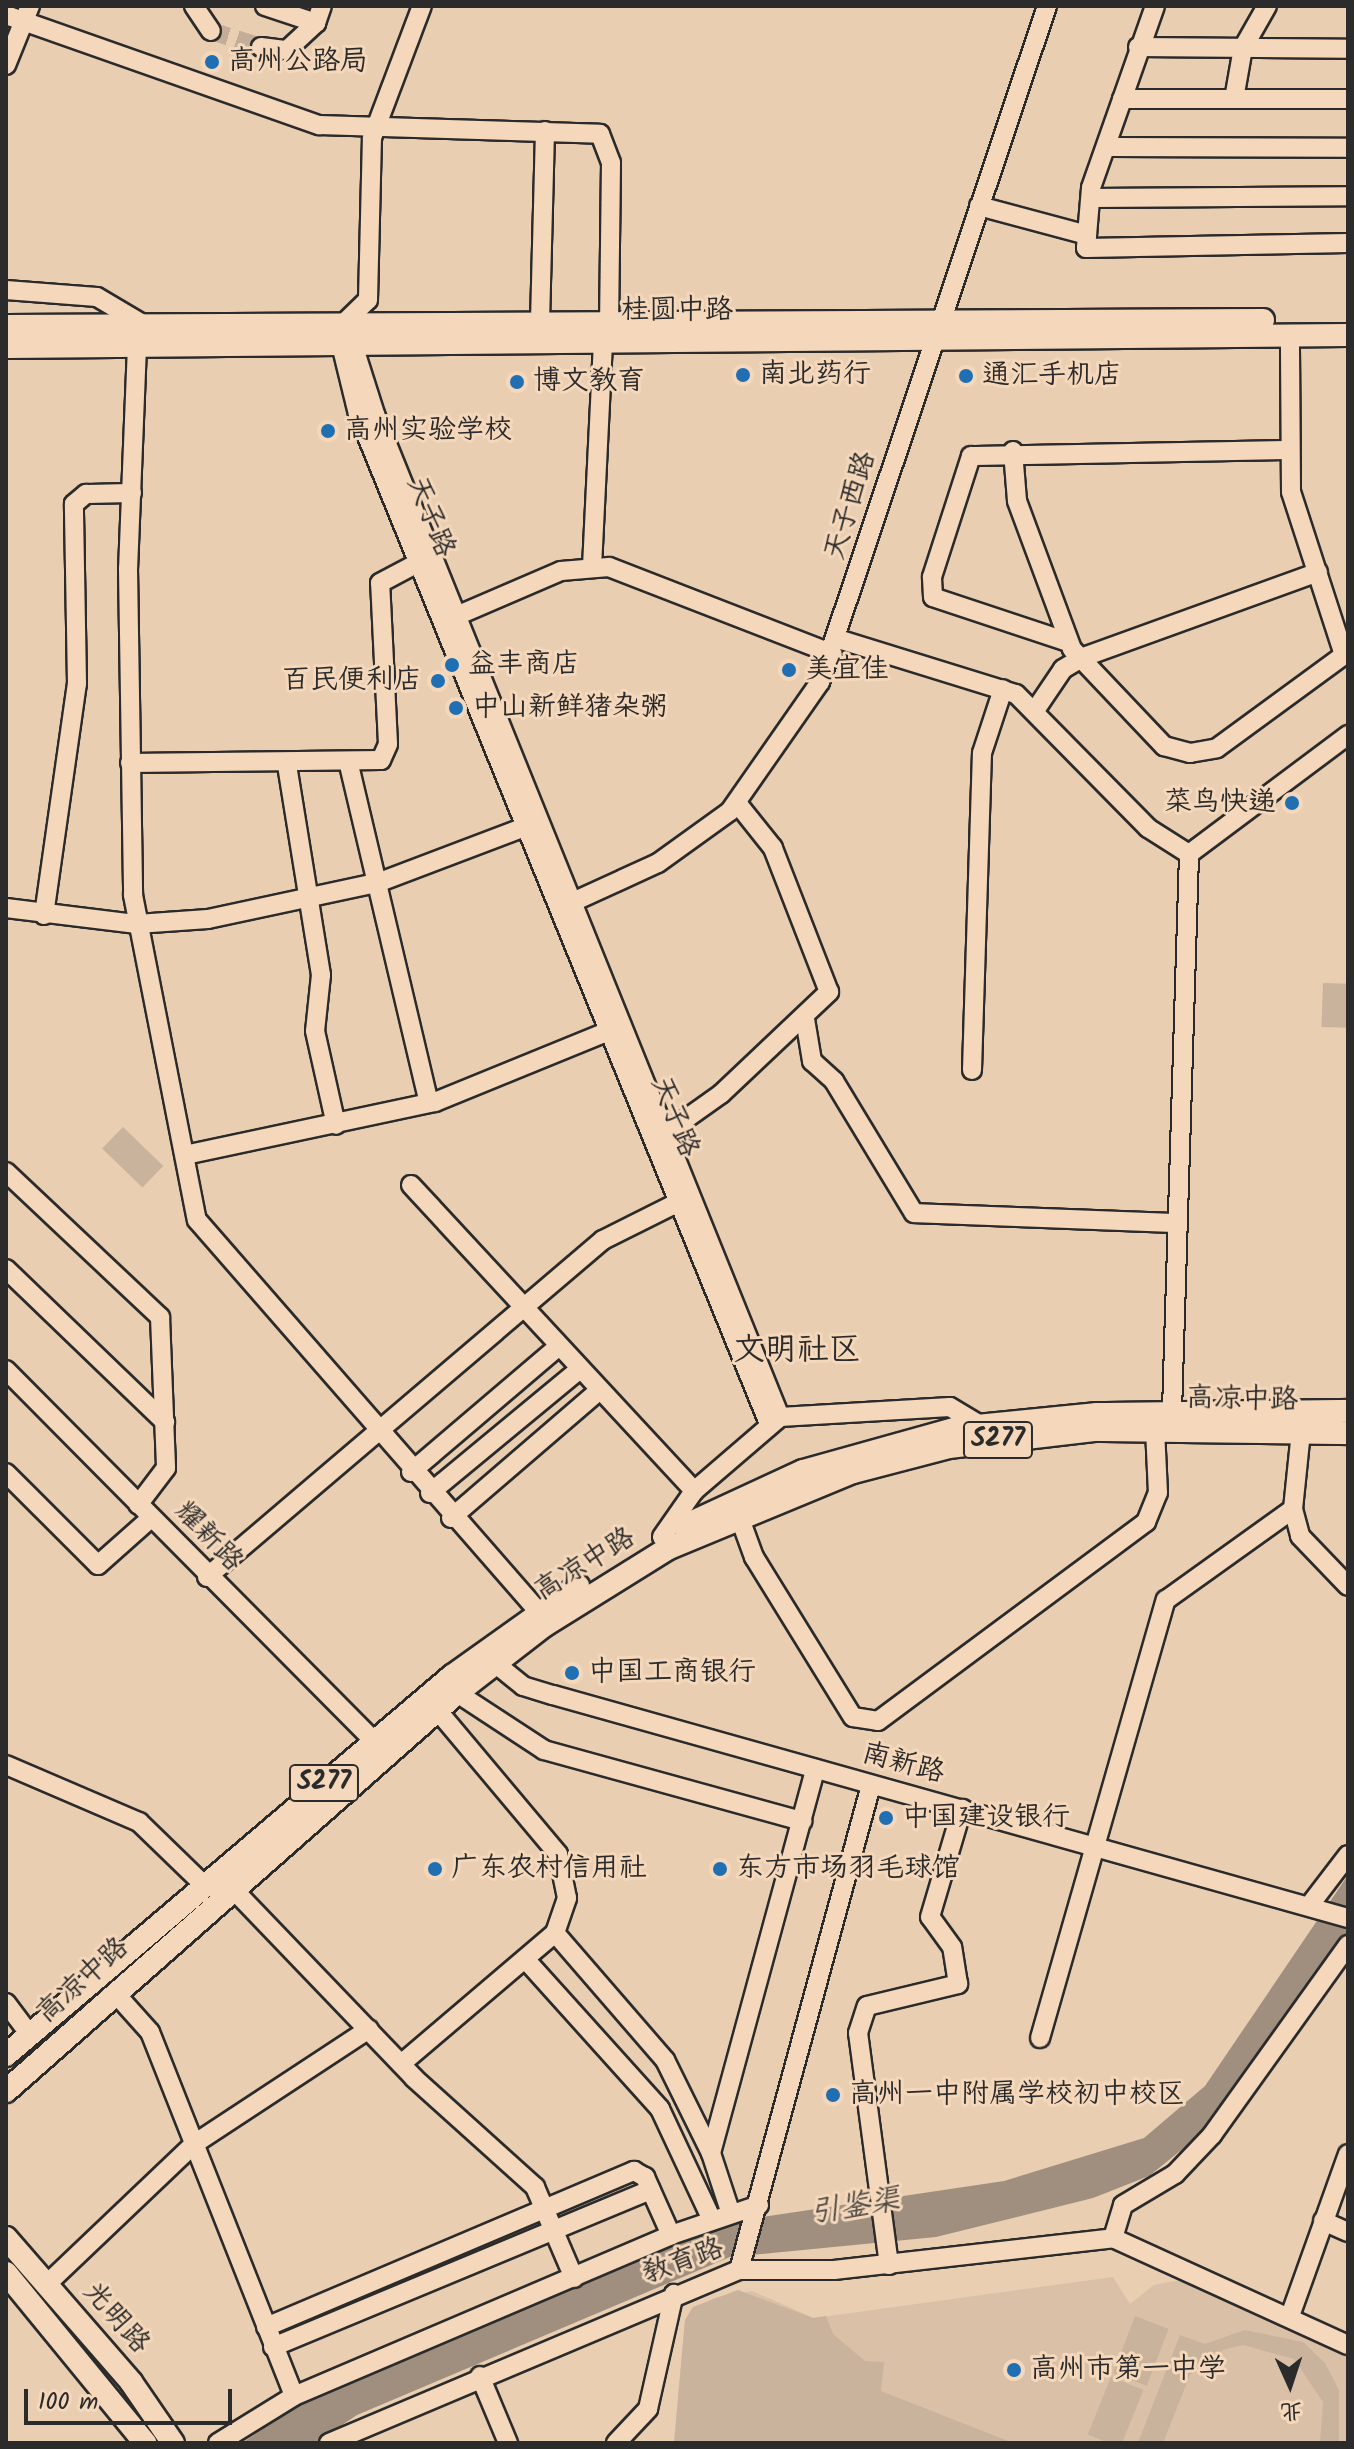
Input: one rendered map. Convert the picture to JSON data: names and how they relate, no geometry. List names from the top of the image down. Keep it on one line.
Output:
{"streets":{"main road":["桂圆中路","高凉中路","S277","光明路"],"street":["天子西路","天子路","耀新路","南新路","教育路"]},"crossings":[["桂圆中路","天子西路"],["桂圆中路","天子路"],["天子西路","天子路"],["高凉中路","耀新路"],["高凉中路","南新路"]],"districts":["文明社区"],"water":["引鉴渠"],"places":["高州公路局","南北药行","通汇手机店","博文教育","高州实验学校","益丰商店","美宜佳","百民便利店","中山新鲜猪杂粥","菜鸟快递","中国工商银行","中国建设银行","广东农村信用社","东方市场羽毛球馆","高州一中附属学校初中校区","高州市第一中学"],"scale_bar":"100 m","north":"bottom"}
